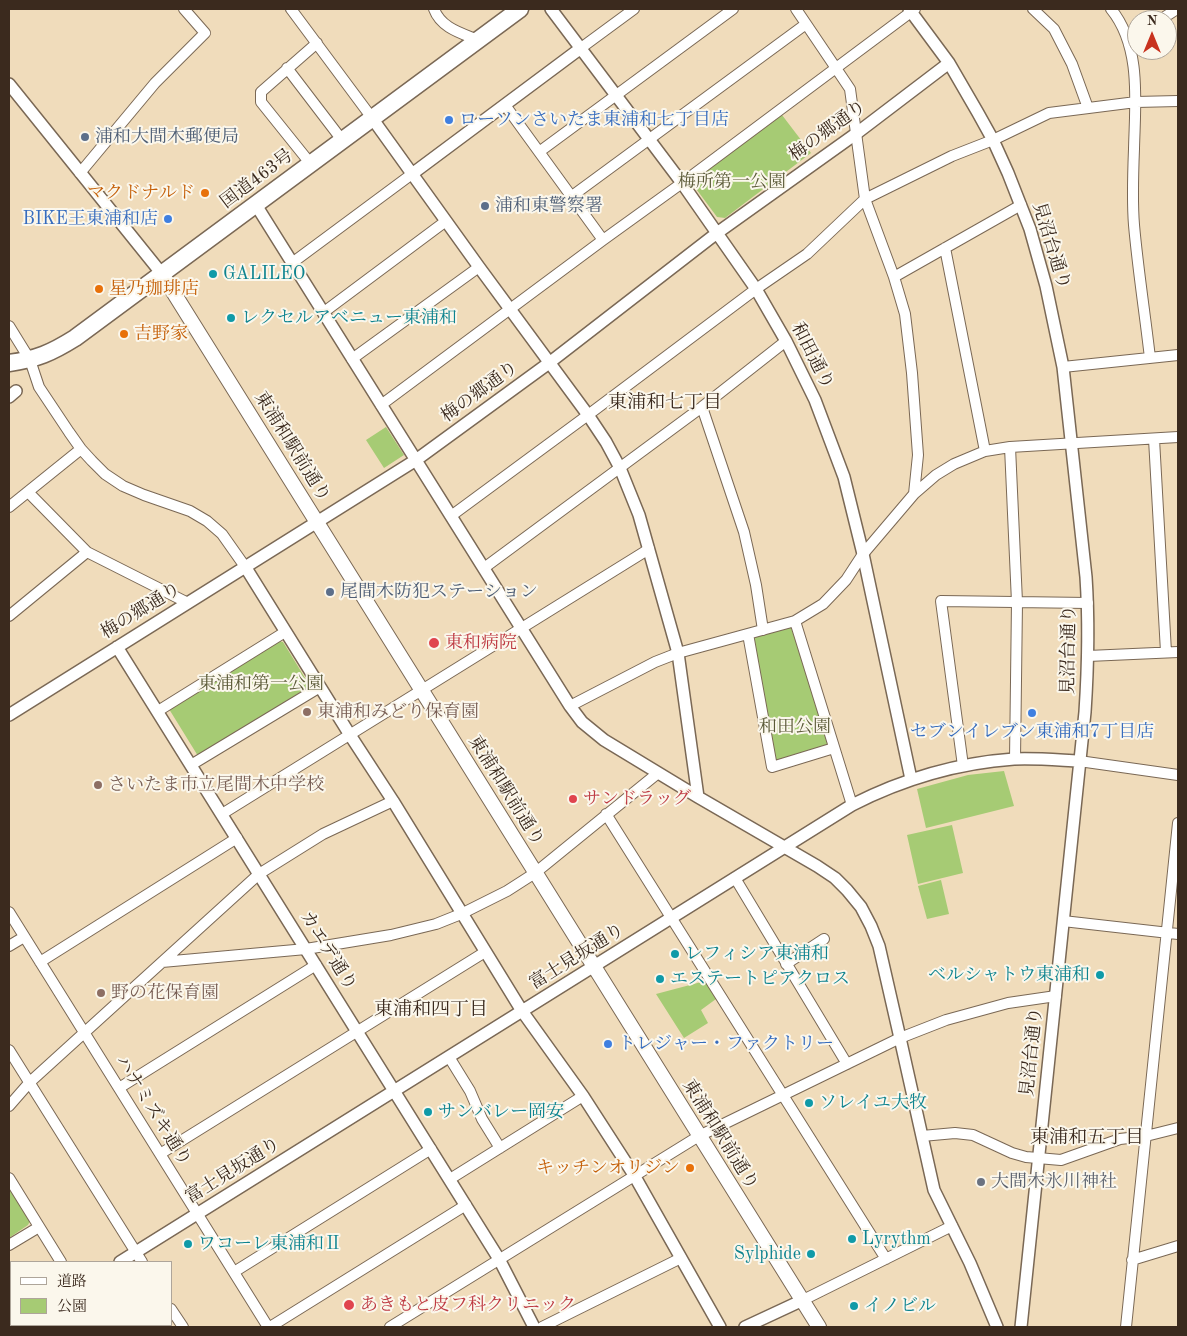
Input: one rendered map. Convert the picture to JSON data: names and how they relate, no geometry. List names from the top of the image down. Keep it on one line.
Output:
{"streets":{"highway":["国道463号"],"main road":["東浦和駅前通り"],"street":["梅の郷通り","見沼台通り","和田通り","カエデ通り","富士見坂通り","ハナミズキ通り"]},"crossings":[["梅の郷通り","見沼台通り"],["梅の郷通り","和田通り"],["梅の郷通り","東浦和駅前通り"],["梅の郷通り","カエデ通り"],["国道463号","東浦和駅前通り"],["見沼台通り","富士見坂通り"],["和田通り","富士見坂通り"],["東浦和駅前通り","富士見坂通り"],["カエデ通り","富士見坂通り"],["富士見坂通り","ハナミズキ通り"]],"districts":["東浦和七丁目","東浦和四丁目","東浦和五丁目"],"parks":["梅所第一公園","東浦和第一公園","和田公園"],"places":["ローソンさいたま東浦和七丁目店","浦和大間木郵便局","マクドナルド","浦和東警察署","BIKE王東浦和店","GALILEO","星乃珈琲店","レクセルアベニュー東浦和","吉野家","尾間木防犯ステーション","東和病院","東浦和みどり保育園","セブンイレブン東浦和7丁目店","さいたま市立尾間木中学校","サンドラッグ","レフィシア東浦和","ベルシャトウ東浦和","エステートピアクロス","野の花保育園","トレジャー・ファクトリー","ソレイユ大牧","サンバレー岡安","キッチンオリジン","大間木氷川神社","Lyrythm","ワコーレ東浦和Ⅱ","Sylphide","あきもと皮フ科クリニック","イノビル"],"legend":["道路","公園"],"north":"top"}
